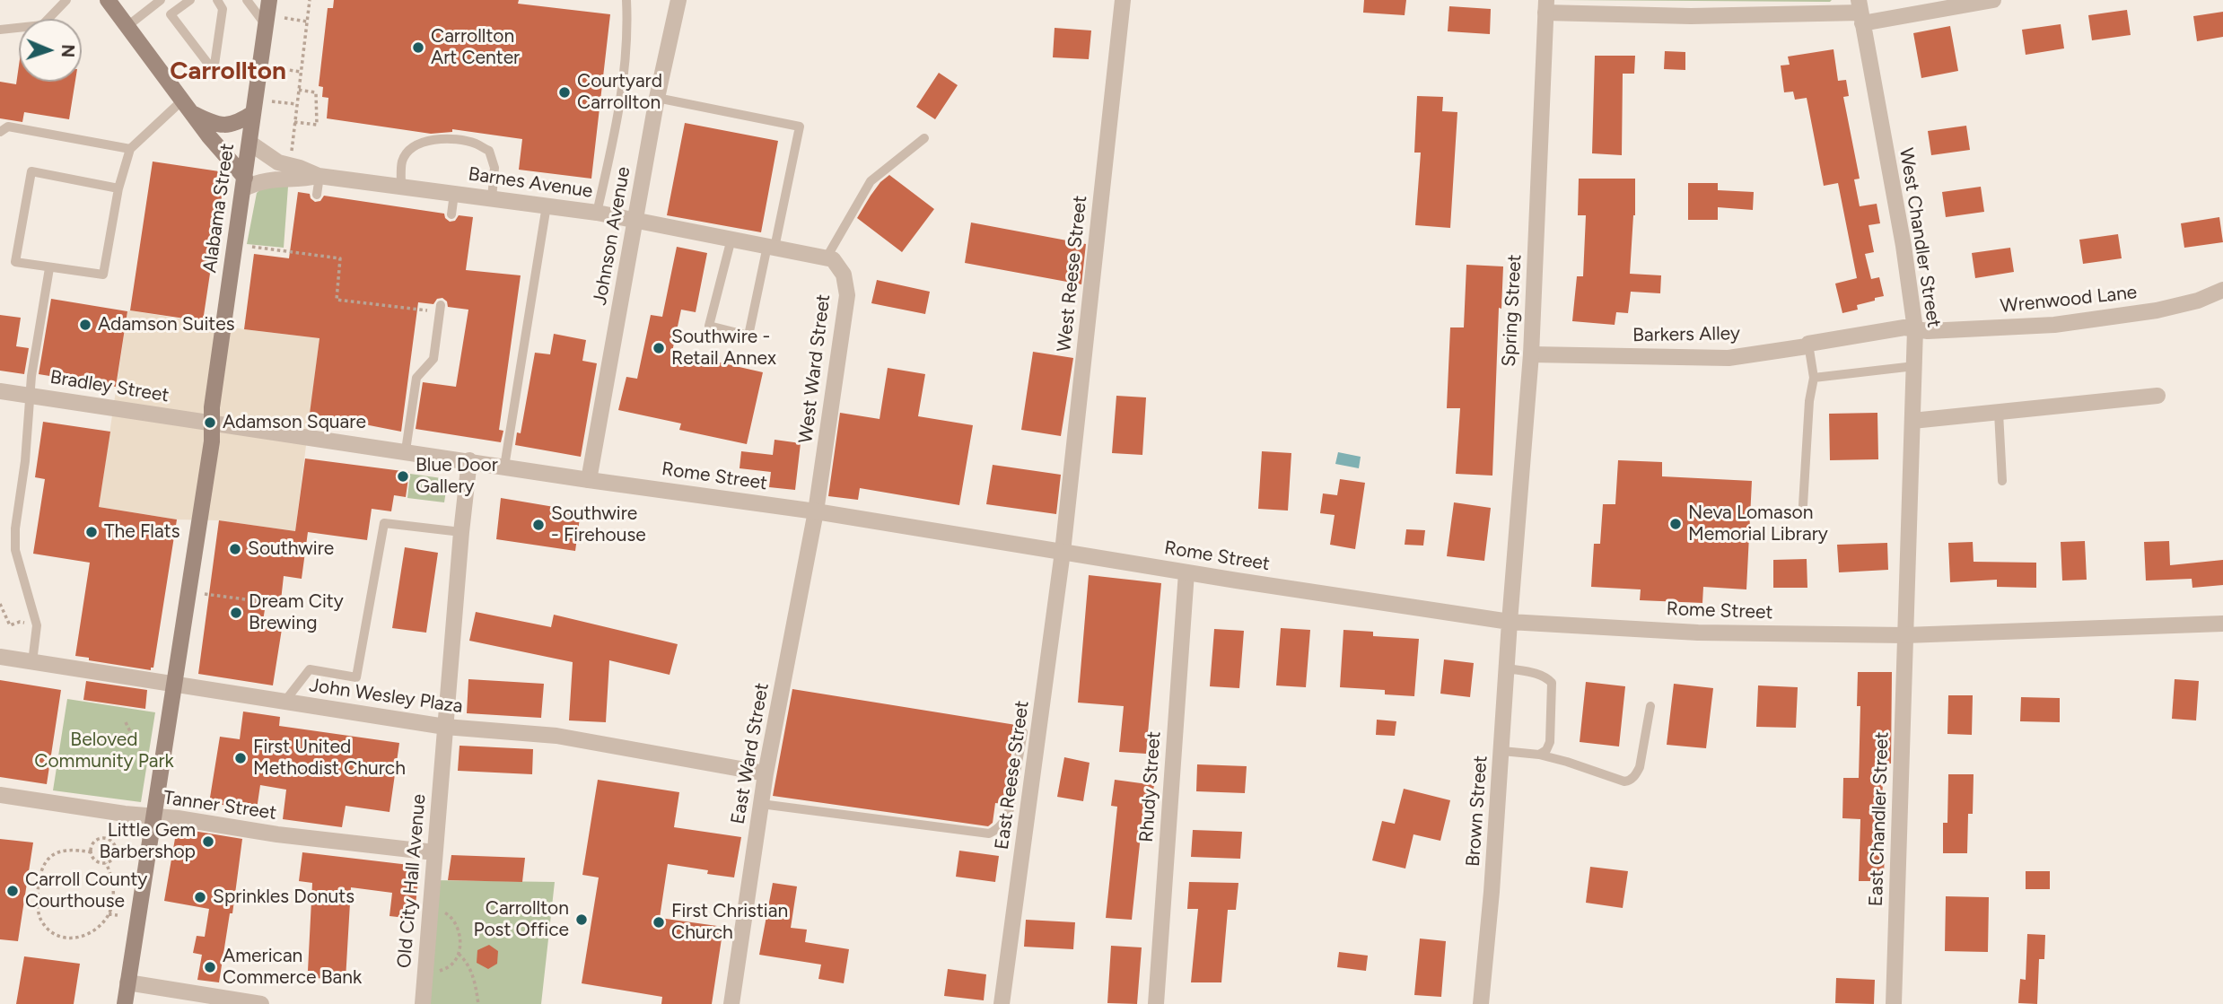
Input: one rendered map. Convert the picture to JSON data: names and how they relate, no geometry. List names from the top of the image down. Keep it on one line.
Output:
{"streets":{"main road":["Alabama Street"],"street":["Barnes Avenue","Johnson Avenue","West Chandler Street","West Reese Street","Wrenwood Lane","Spring Street","Barkers Alley","West Ward Street","Bradley Street","Rome Street","John Wesley Plaza","East Ward Street","East Reese Street","Rhudy Street","Tanner Street","Brown Street","East Chandler Street","Old City Hall Avenue"]},"crossings":[["Barnes Avenue","Johnson Avenue"],["Alabama Street","Bradley Street"],["Alabama Street","Rome Street"],["Alabama Street","John Wesley Plaza"],["Alabama Street","Tanner Street"],["Johnson Avenue","Rome Street"],["West Chandler Street","Wrenwood Lane"],["West Chandler Street","Barkers Alley"],["West Chandler Street","Rome Street"],["West Chandler Street","East Chandler Street"],["West Reese Street","Rome Street"],["West Reese Street","East Reese Street"],["Wrenwood Lane","Barkers Alley"],["Spring Street","Barkers Alley"],["Spring Street","Rome Street"],["Spring Street","Brown Street"],["West Ward Street","Rome Street"],["West Ward Street","East Ward Street"],["Bradley Street","Rome Street"],["Rome Street","East Ward Street"],["Rome Street","East Reese Street"],["Rome Street","Rhudy Street"],["Rome Street","Brown Street"],["Rome Street","East Chandler Street"],["Rome Street","Old City Hall Avenue"],["John Wesley Plaza","East Ward Street"],["John Wesley Plaza","Old City Hall Avenue"],["Tanner Street","Old City Hall Avenue"]],"districts":["Carrollton"],"parks":["Beloved Community Park"],"places":["Carrollton Art Center","Courtyard Carrollton","Adamson Suites","Southwire - Retail Annex","Adamson Square","Blue Door Gallery","Neva Lomason Memorial Library","Southwire - Firehouse","The Flats","Southwire","Dream City Brewing","First United Methodist Church","Little Gem Barbershop","Carroll County Courthouse","Sprinkles Donuts","Carrollton Post Office","First Christian Church","American Commerce Bank"],"north":"right"}
